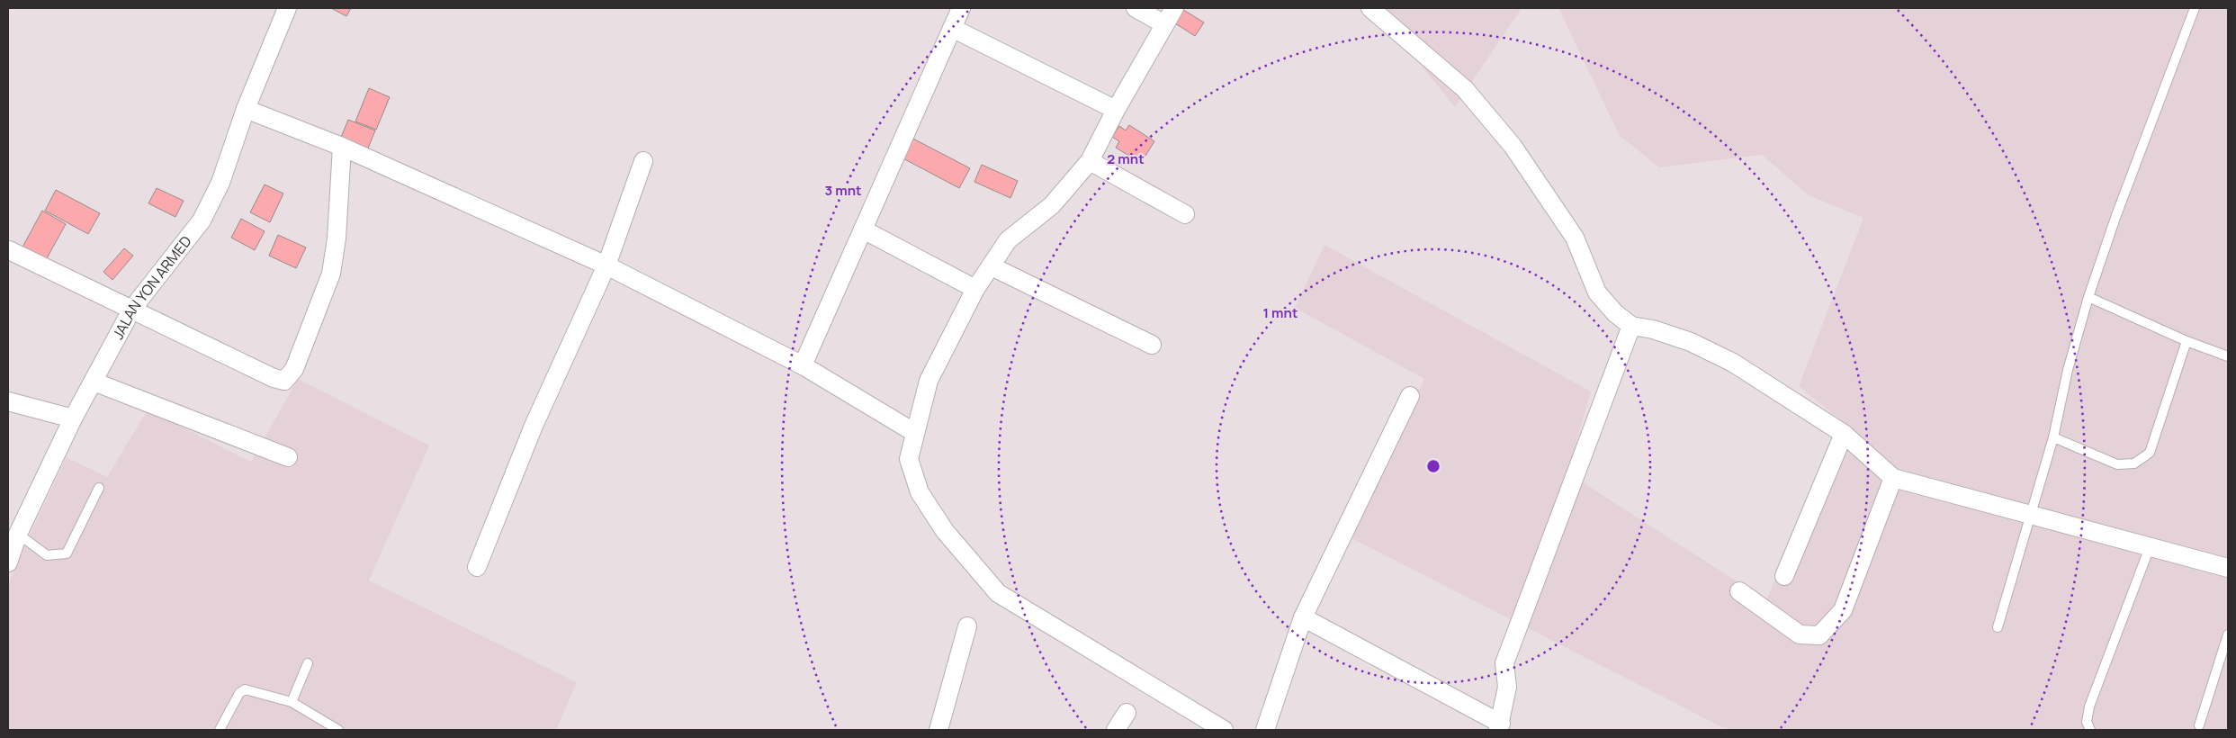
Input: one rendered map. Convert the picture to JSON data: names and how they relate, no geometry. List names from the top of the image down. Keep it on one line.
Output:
{"streets":{"street":["JALAN YON ARMED"]},"rings":["2 mnt","3 mnt","1 mnt"]}
